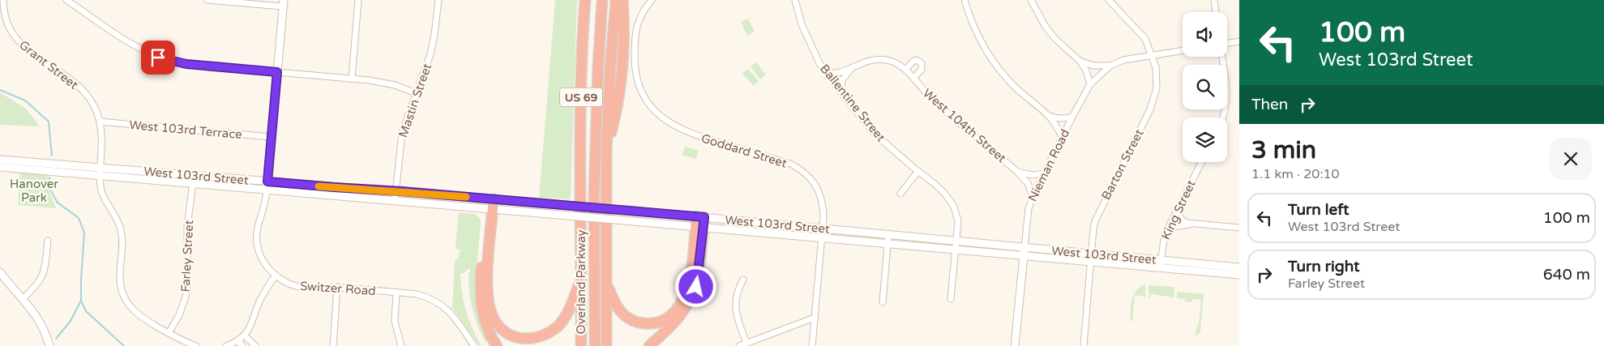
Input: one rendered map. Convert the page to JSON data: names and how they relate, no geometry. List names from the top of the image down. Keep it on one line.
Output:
{"streets":{"highway":["US 69","Overland Parkway"],"main road":["Nieman Road","West 103rd Street"],"street":["Grant Street","Mastin Street","Ballentine Street","West 104th Street","West 103rd Terrace","Goddard Street","Barton Street","King Street","Farley Street","Switzer Road"]},"crossings":[["Grant Street","West 103rd Terrace"],["Grant Street","West 103rd Street"],["Grant Street","Farley Street"],["Mastin Street","West 103rd Street"],["Ballentine Street","West 104th Street"],["Ballentine Street","West 103rd Street"],["West 104th Street","Nieman Road"],["Goddard Street","West 103rd Street"],["Barton Street","Nieman Road"],["Barton Street","West 103rd Street"],["Nieman Road","West 103rd Street"],["West 103rd Street","King Street"],["West 103rd Street","Farley Street"],["West 103rd Street","Switzer Road"]],"parks":["Hanover Park"],"page":{"turn":["100 m","West 103rd Street"],"then":"Then","heading":["3 min","1.1 km · 20:10"],"list":[{"name":"Turn left","note":"West 103rd Street","value":"100 m"},{"name":"Turn right","note":"Farley Street","value":"640 m"}]}}
